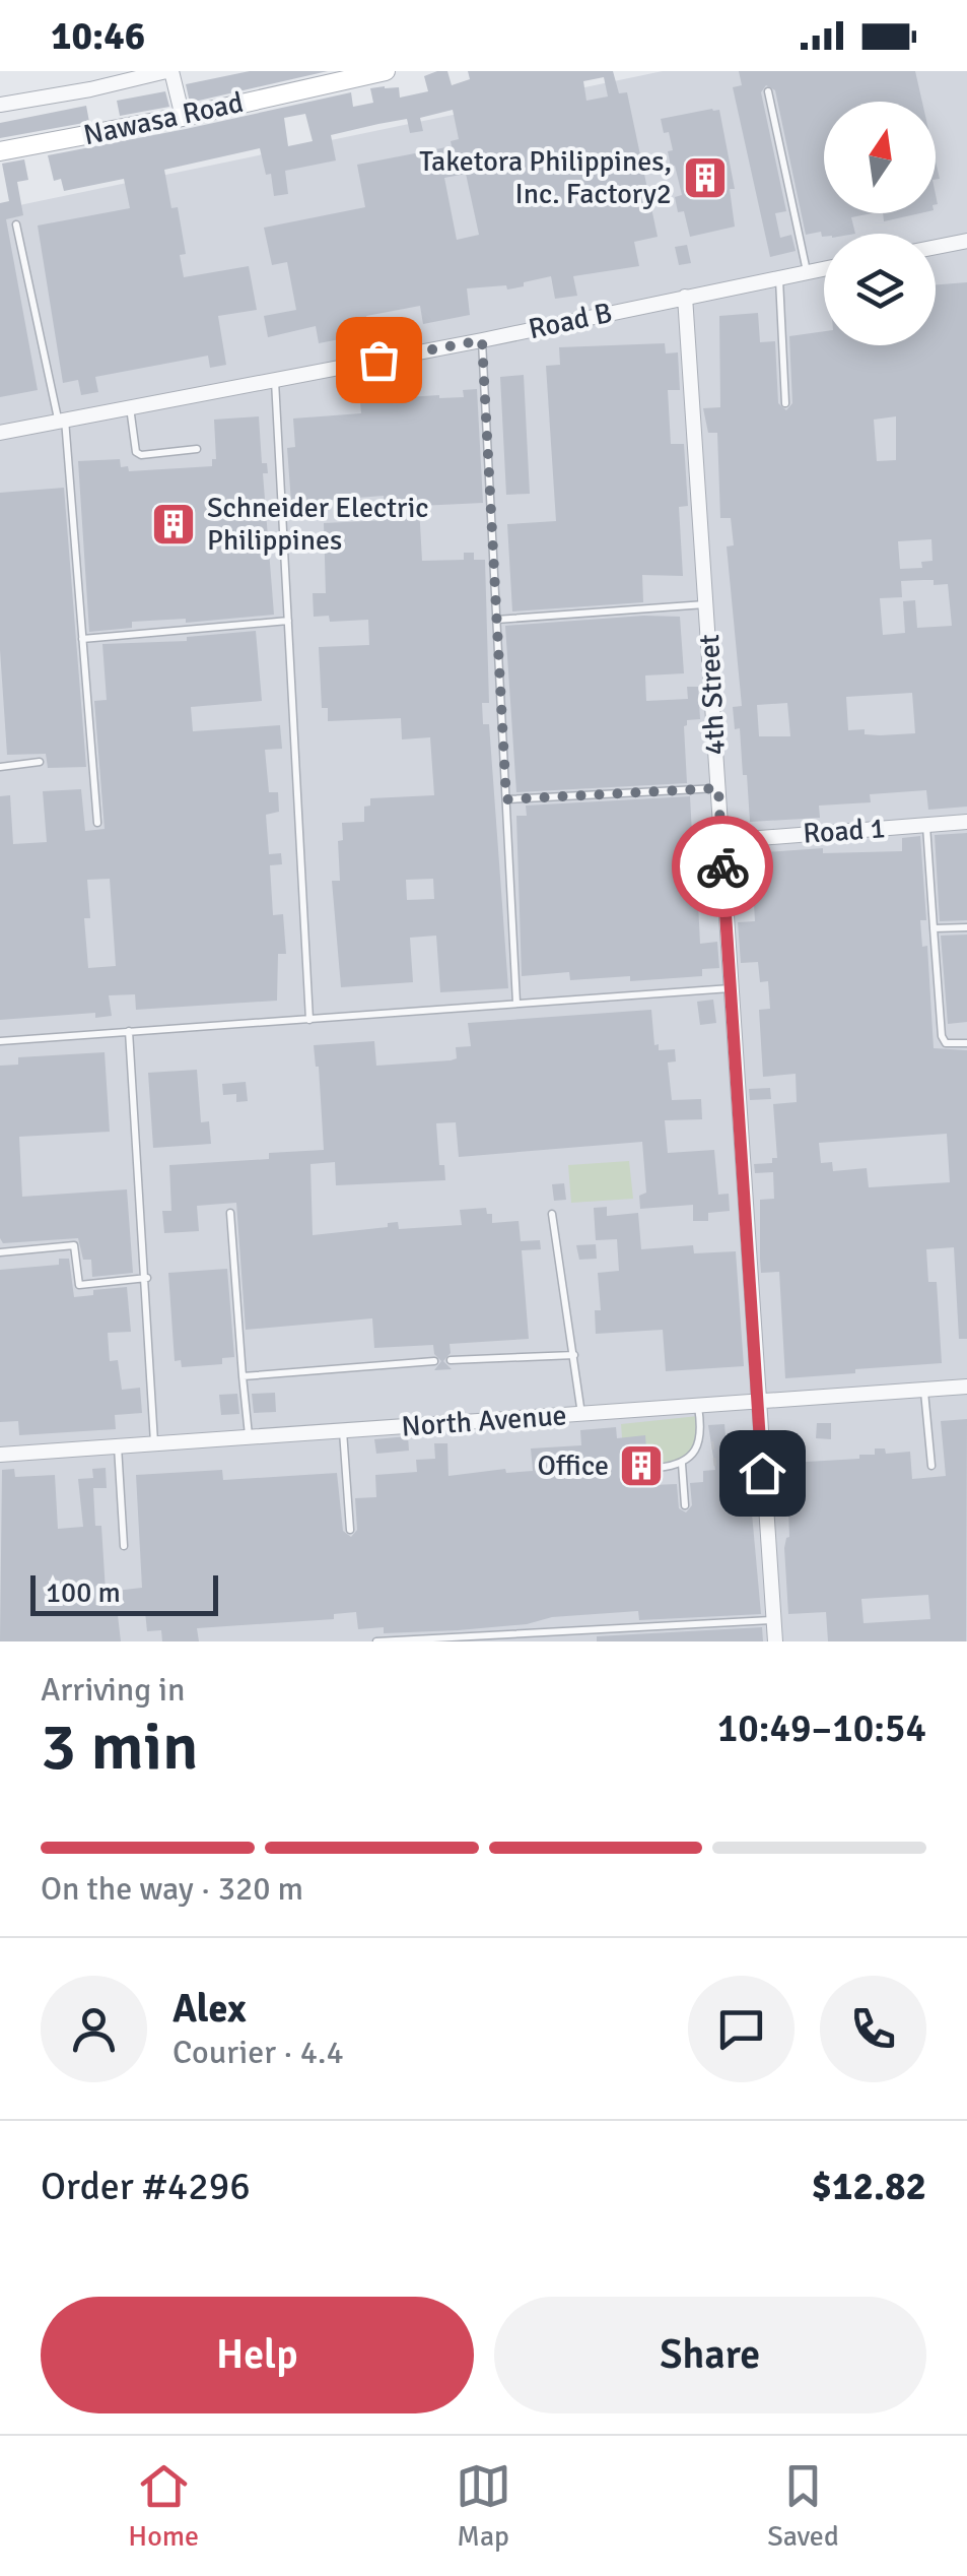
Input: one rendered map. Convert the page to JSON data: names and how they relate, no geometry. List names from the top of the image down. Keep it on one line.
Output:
{"streets":{"street":["Nawasa Road","Road B","4th Street","Road 1","North Avenue"]},"crossings":[["Road B","4th Street"],["4th Street","Road 1"],["4th Street","North Avenue"]],"places":{"building":["Taketora Philippines, Inc. Factory2","Schneider Electric Philippines","Office"]},"scale_bar":"100 m","north":"top","page":{"status":"10:46","scale":"100 m","heading":["3 min","Arriving in","10:49–10:54"],"panel":["Alex","Courier · 4.4","Order #4296","$12.82"],"bar":"On the way · 320 m","buttons":["Help","Share"],"tabs":["Home","Map","Saved"]}}
